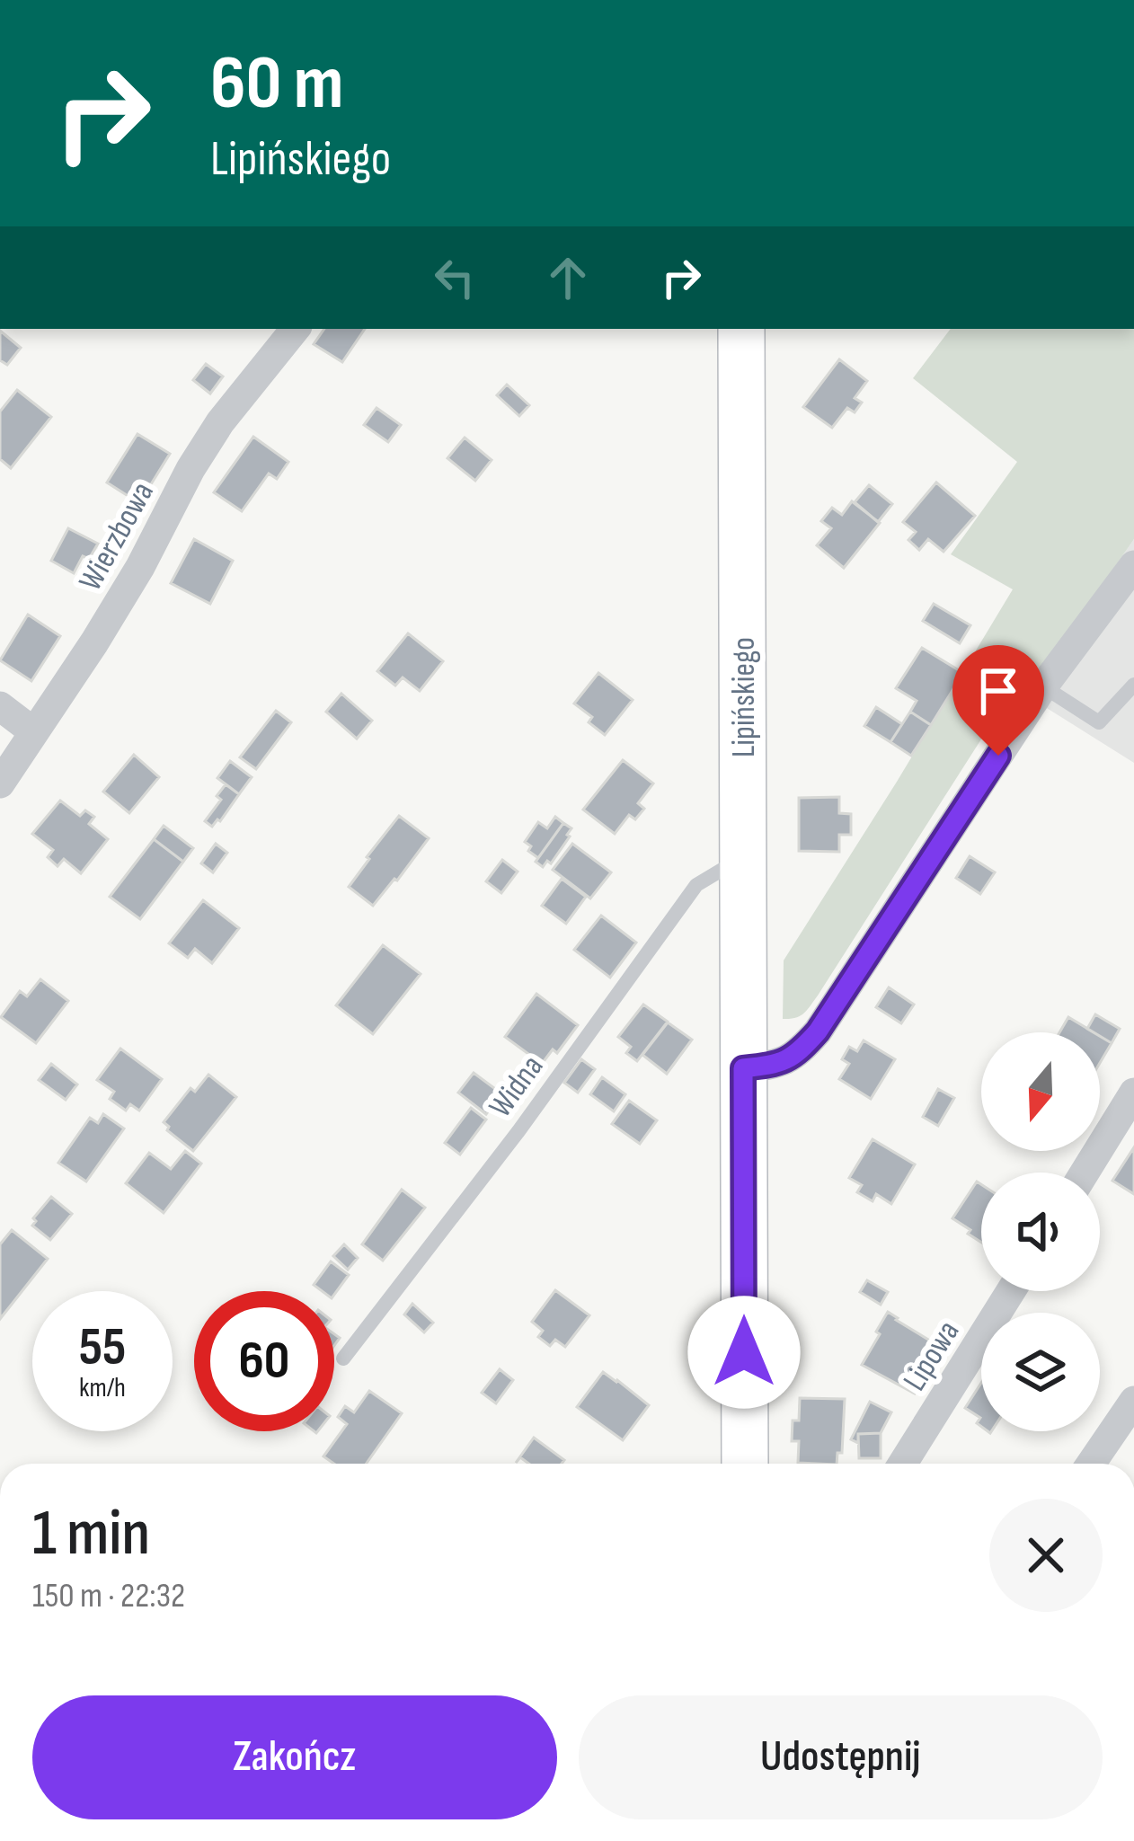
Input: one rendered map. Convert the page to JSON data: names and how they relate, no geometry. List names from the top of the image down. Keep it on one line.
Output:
{"streets":{"main road":["Lipińskiego"],"street":["Wierzbowa","Lipowa"],"lane":["Widna"]},"crossings":[["Lipińskiego","Widna"]],"north":"bottom","page":{"turn":["60 m","Lipińskiego"],"speed":"55 km/h","limit":"60","heading":["1 min","150 m · 22:32"],"buttons":["Zakończ","Udostępnij"]}}
